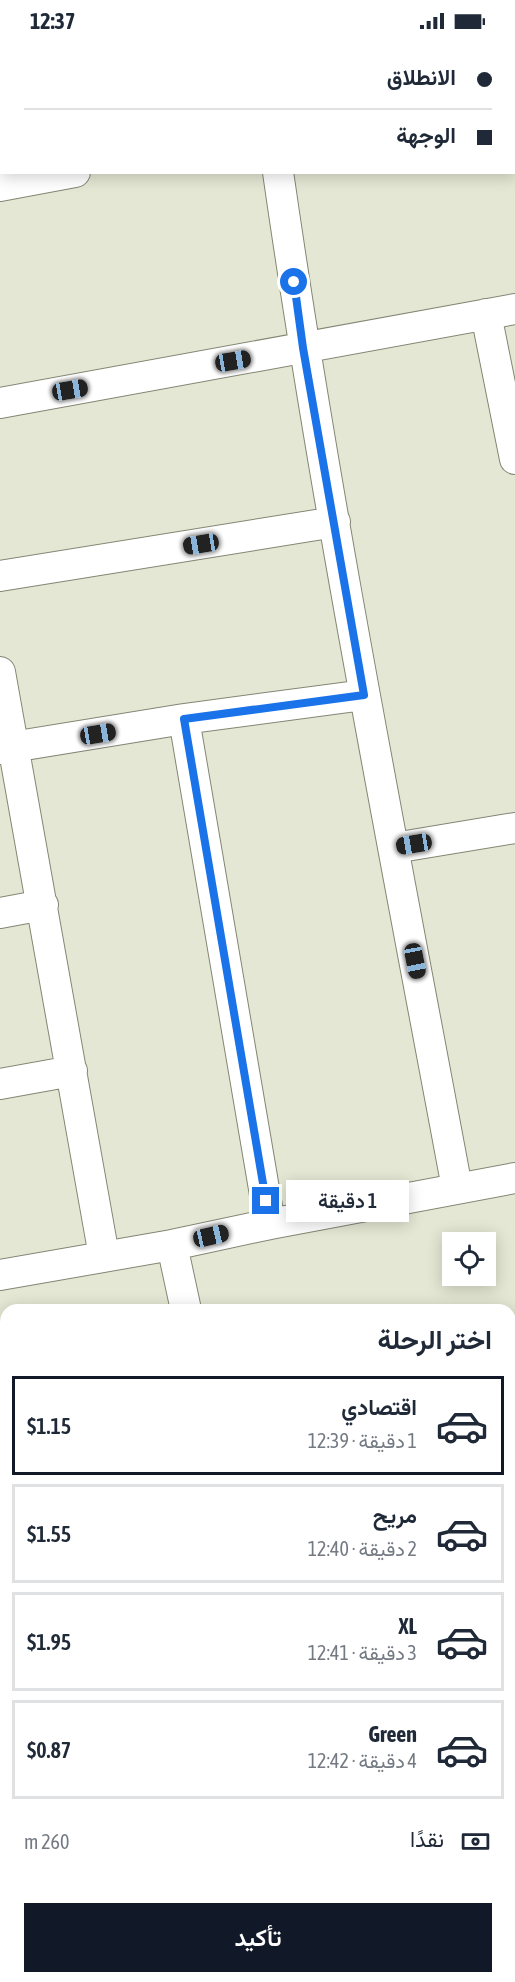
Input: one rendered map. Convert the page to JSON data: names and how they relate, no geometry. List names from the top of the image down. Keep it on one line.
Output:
{"page":{"status":"12:37","banner":["الانطلاق","الوجهة"],"bubble":"1 دقيقة","heading":"اختر الرحلة","list":[{"name":"اقتصادي","note":"1 دقيقة · 12:39","value":"$1.15"},{"name":"مريح","note":"2 دقيقة · 12:40","value":"$1.55"},{"name":"XL","note":"3 دقيقة · 12:41","value":"$1.95"},{"name":"Green","note":"4 دقيقة · 12:42","value":"$0.87"}],"pay":["نقدًا","260 m"],"buttons":"تأكيد"}}
